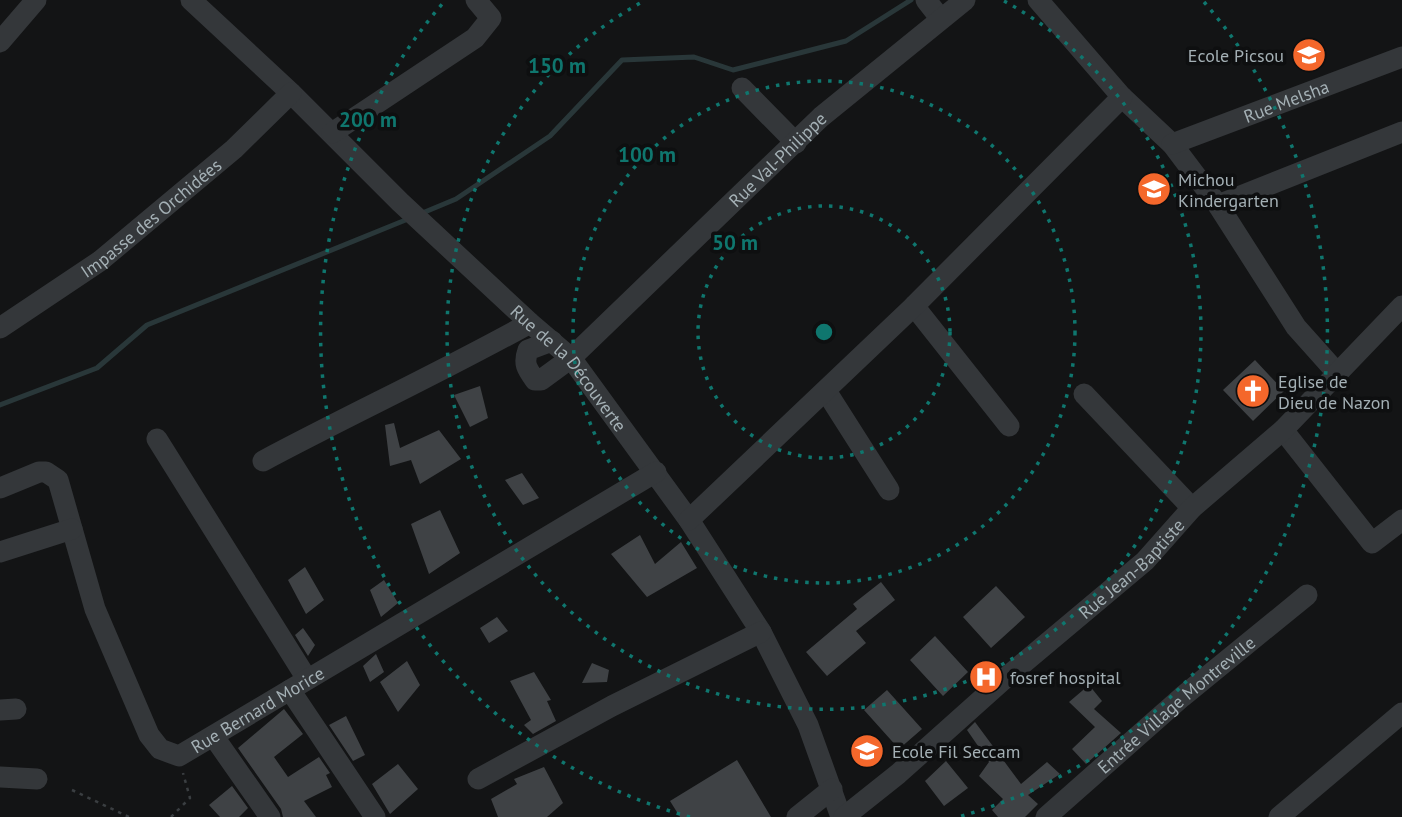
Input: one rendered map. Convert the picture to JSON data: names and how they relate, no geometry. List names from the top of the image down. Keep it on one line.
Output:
{"streets":{"street":["Rue Melsha","Rue Val-Philippe","Impasse des Orchidées","Rue de la Découverte","Rue Jean-Baptiste","Entrée Village Montreville","Rue Bernard Morice"]},"crossings":[["Rue Val-Philippe","Rue de la Découverte"],["Impasse des Orchidées","Rue de la Découverte"],["Rue de la Découverte","Rue Jean-Baptiste"],["Rue de la Découverte","Rue Bernard Morice"]],"places":{"school or university":["Ecole Picsou","Michou Kindergarten","Ecole Fil Seccam"],"church":["Eglise de Dieu de Nazon"],"hospital":["fosref hospital"]},"rings":["150 m","200 m","100 m","50 m"]}
